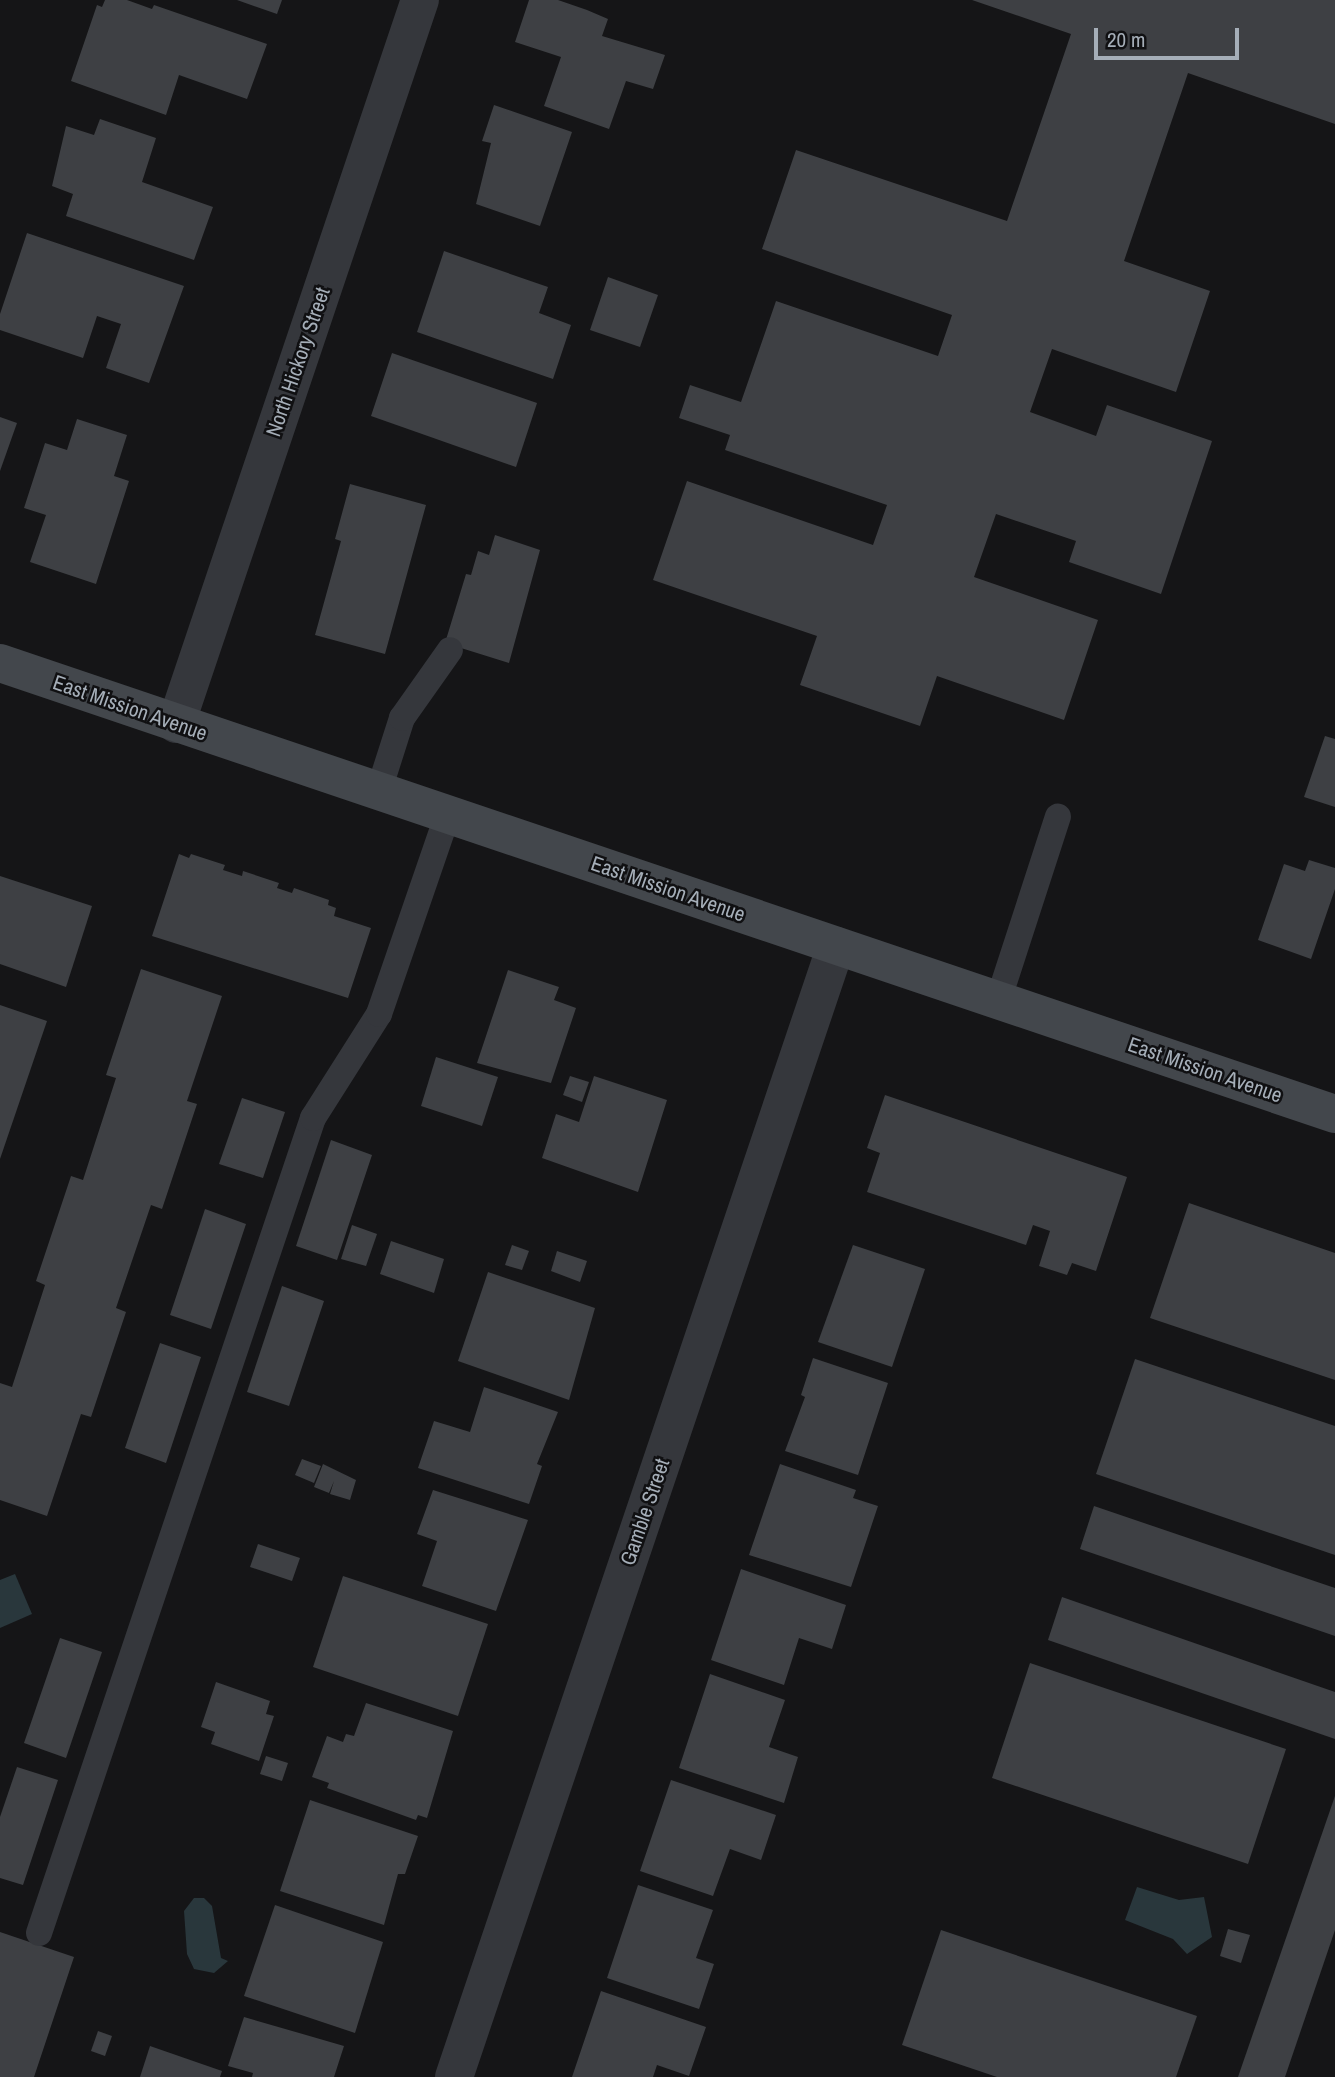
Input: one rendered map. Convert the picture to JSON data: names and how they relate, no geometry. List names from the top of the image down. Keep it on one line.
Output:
{"streets":{"main road":["East Mission Avenue"],"street":["North Hickory Street","Gamble Street"]},"crossings":[["North Hickory Street","East Mission Avenue"],["East Mission Avenue","Gamble Street"]],"scale_bar":"20 m"}
